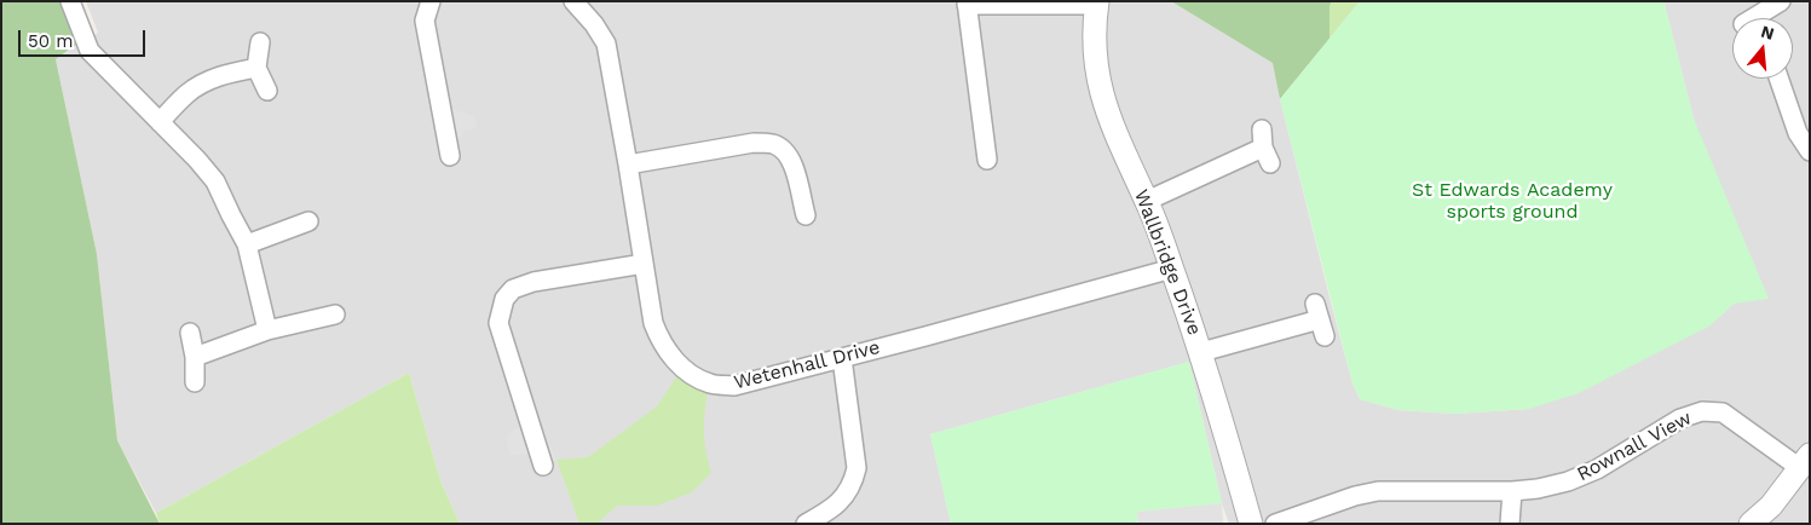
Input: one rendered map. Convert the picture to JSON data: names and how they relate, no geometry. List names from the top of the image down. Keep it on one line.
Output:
{"streets":{"street":["Wallbridge Drive","Wetenhall Drive","Rownall View"]},"crossings":[["Wallbridge Drive","Wetenhall Drive"]],"parks":["St Edwards Academy sports ground"],"scale_bar":"50 m","north":"top"}
